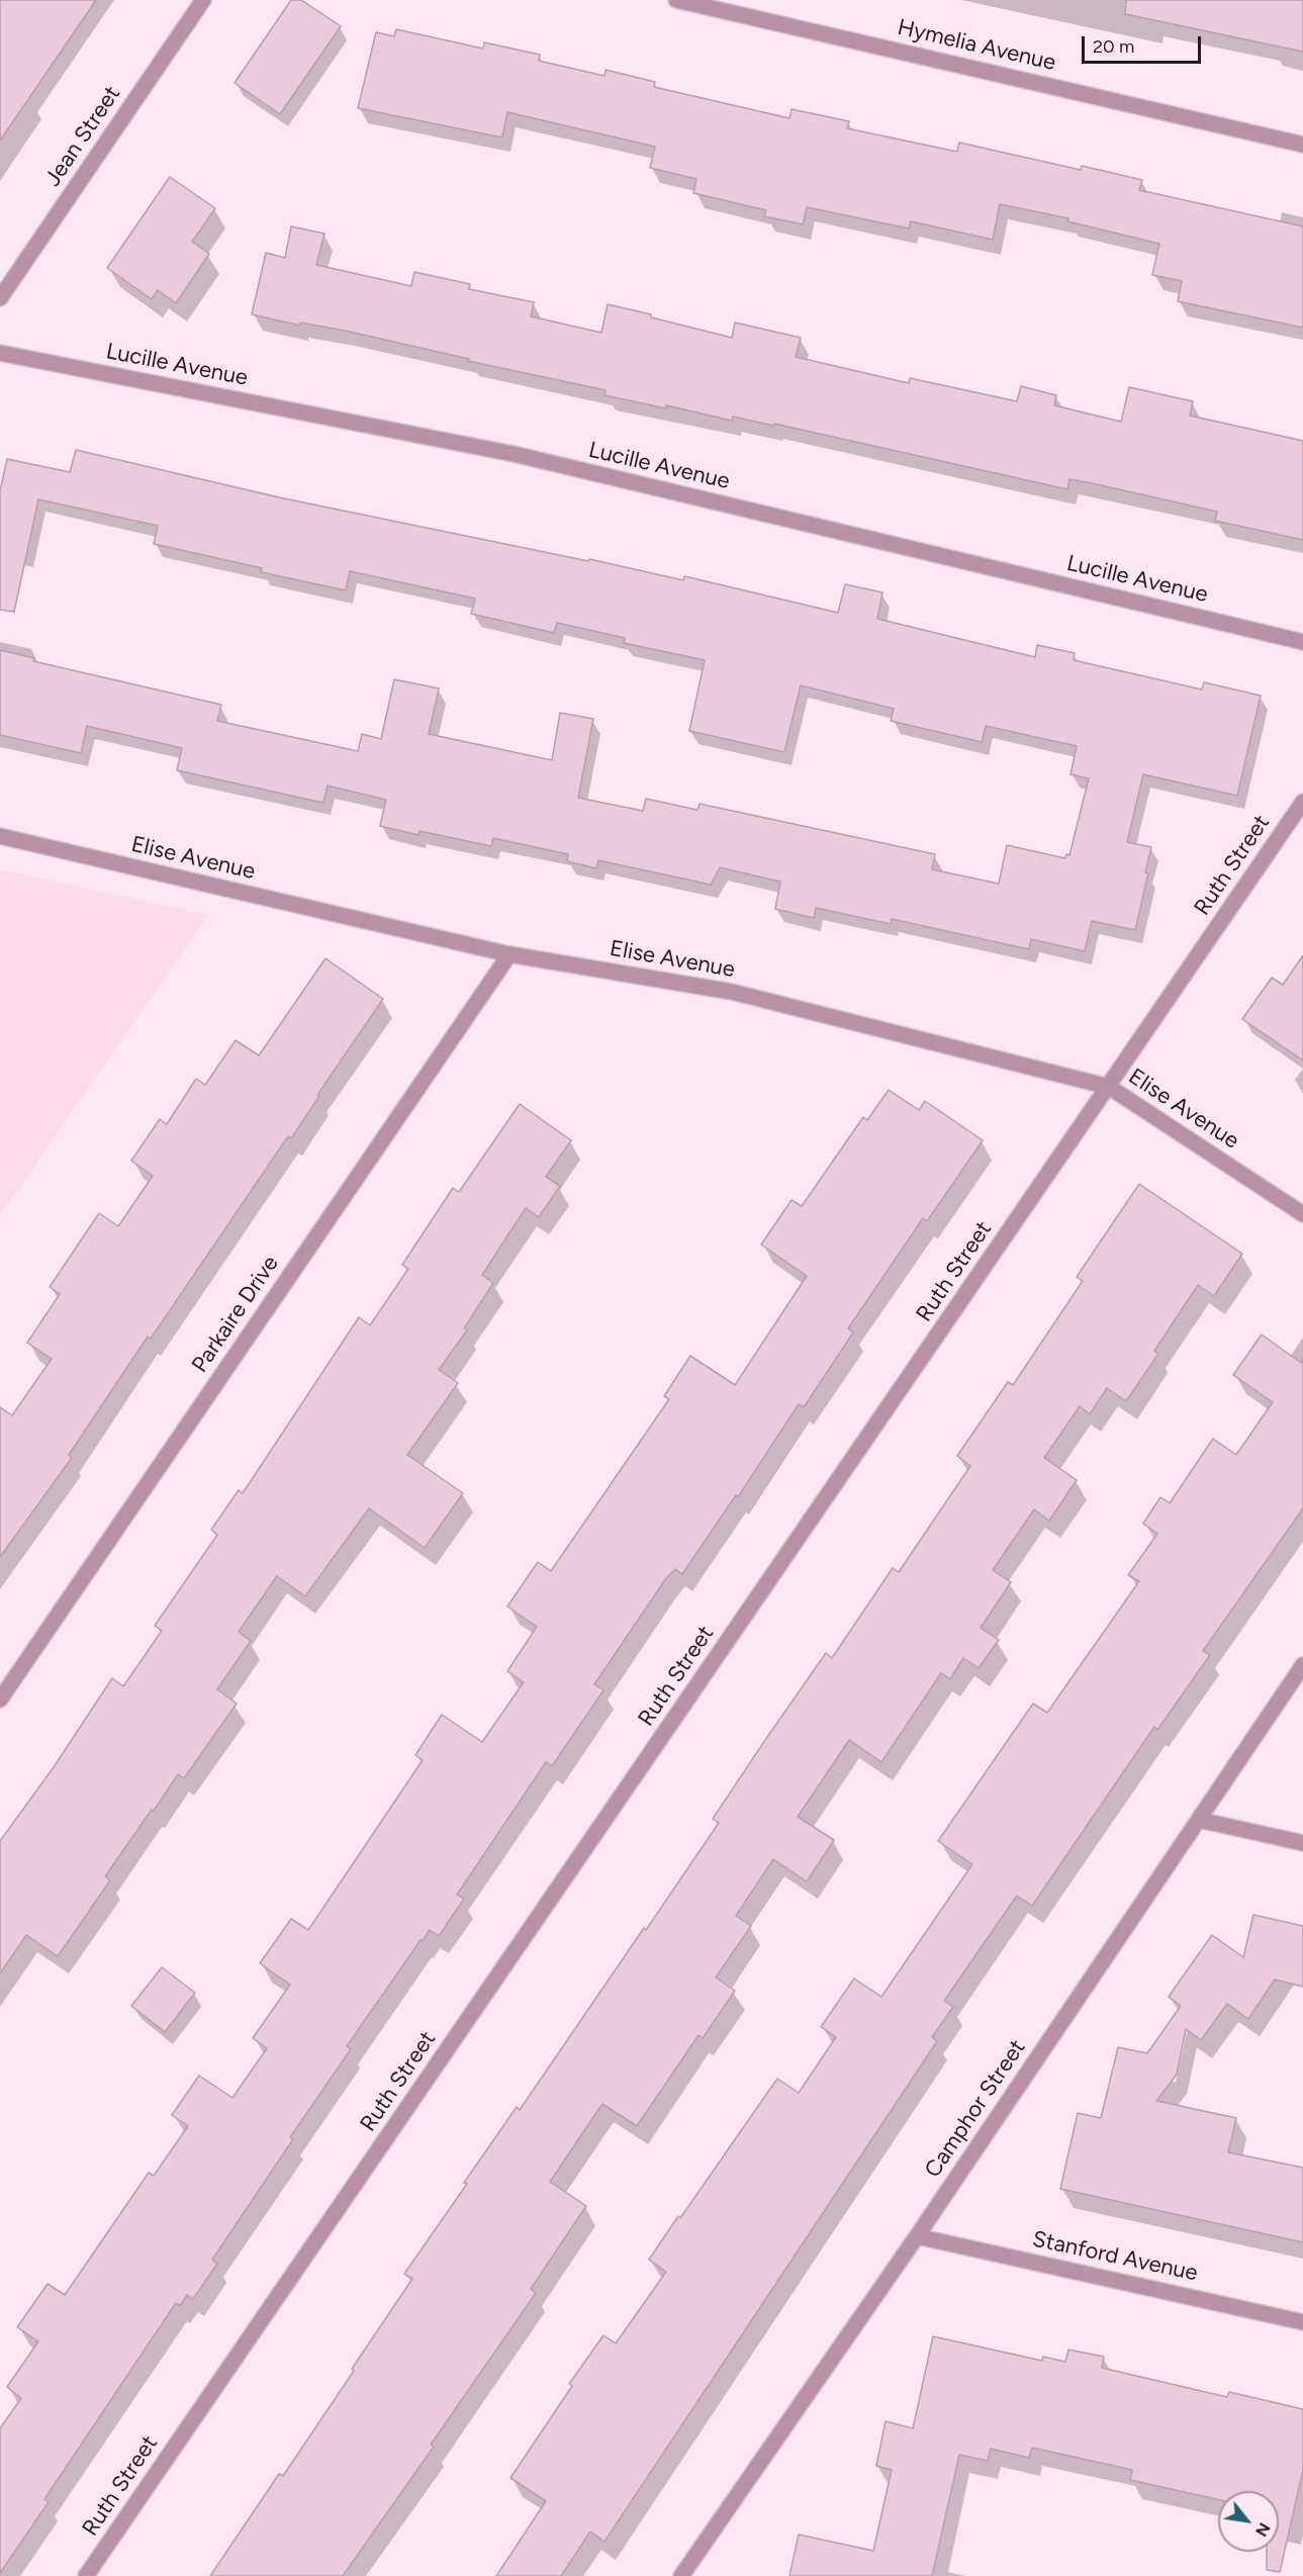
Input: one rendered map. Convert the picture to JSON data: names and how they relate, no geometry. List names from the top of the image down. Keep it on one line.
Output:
{"streets":{"street":["Hymelia Avenue","Jean Street","Lucille Avenue","Elise Avenue","Ruth Street","Parkaire Drive","Camphor Street","Stanford Avenue"]},"crossings":[["Elise Avenue","Ruth Street"],["Elise Avenue","Parkaire Drive"],["Camphor Street","Stanford Avenue"]],"scale_bar":"20 m","north":"bottom right"}
